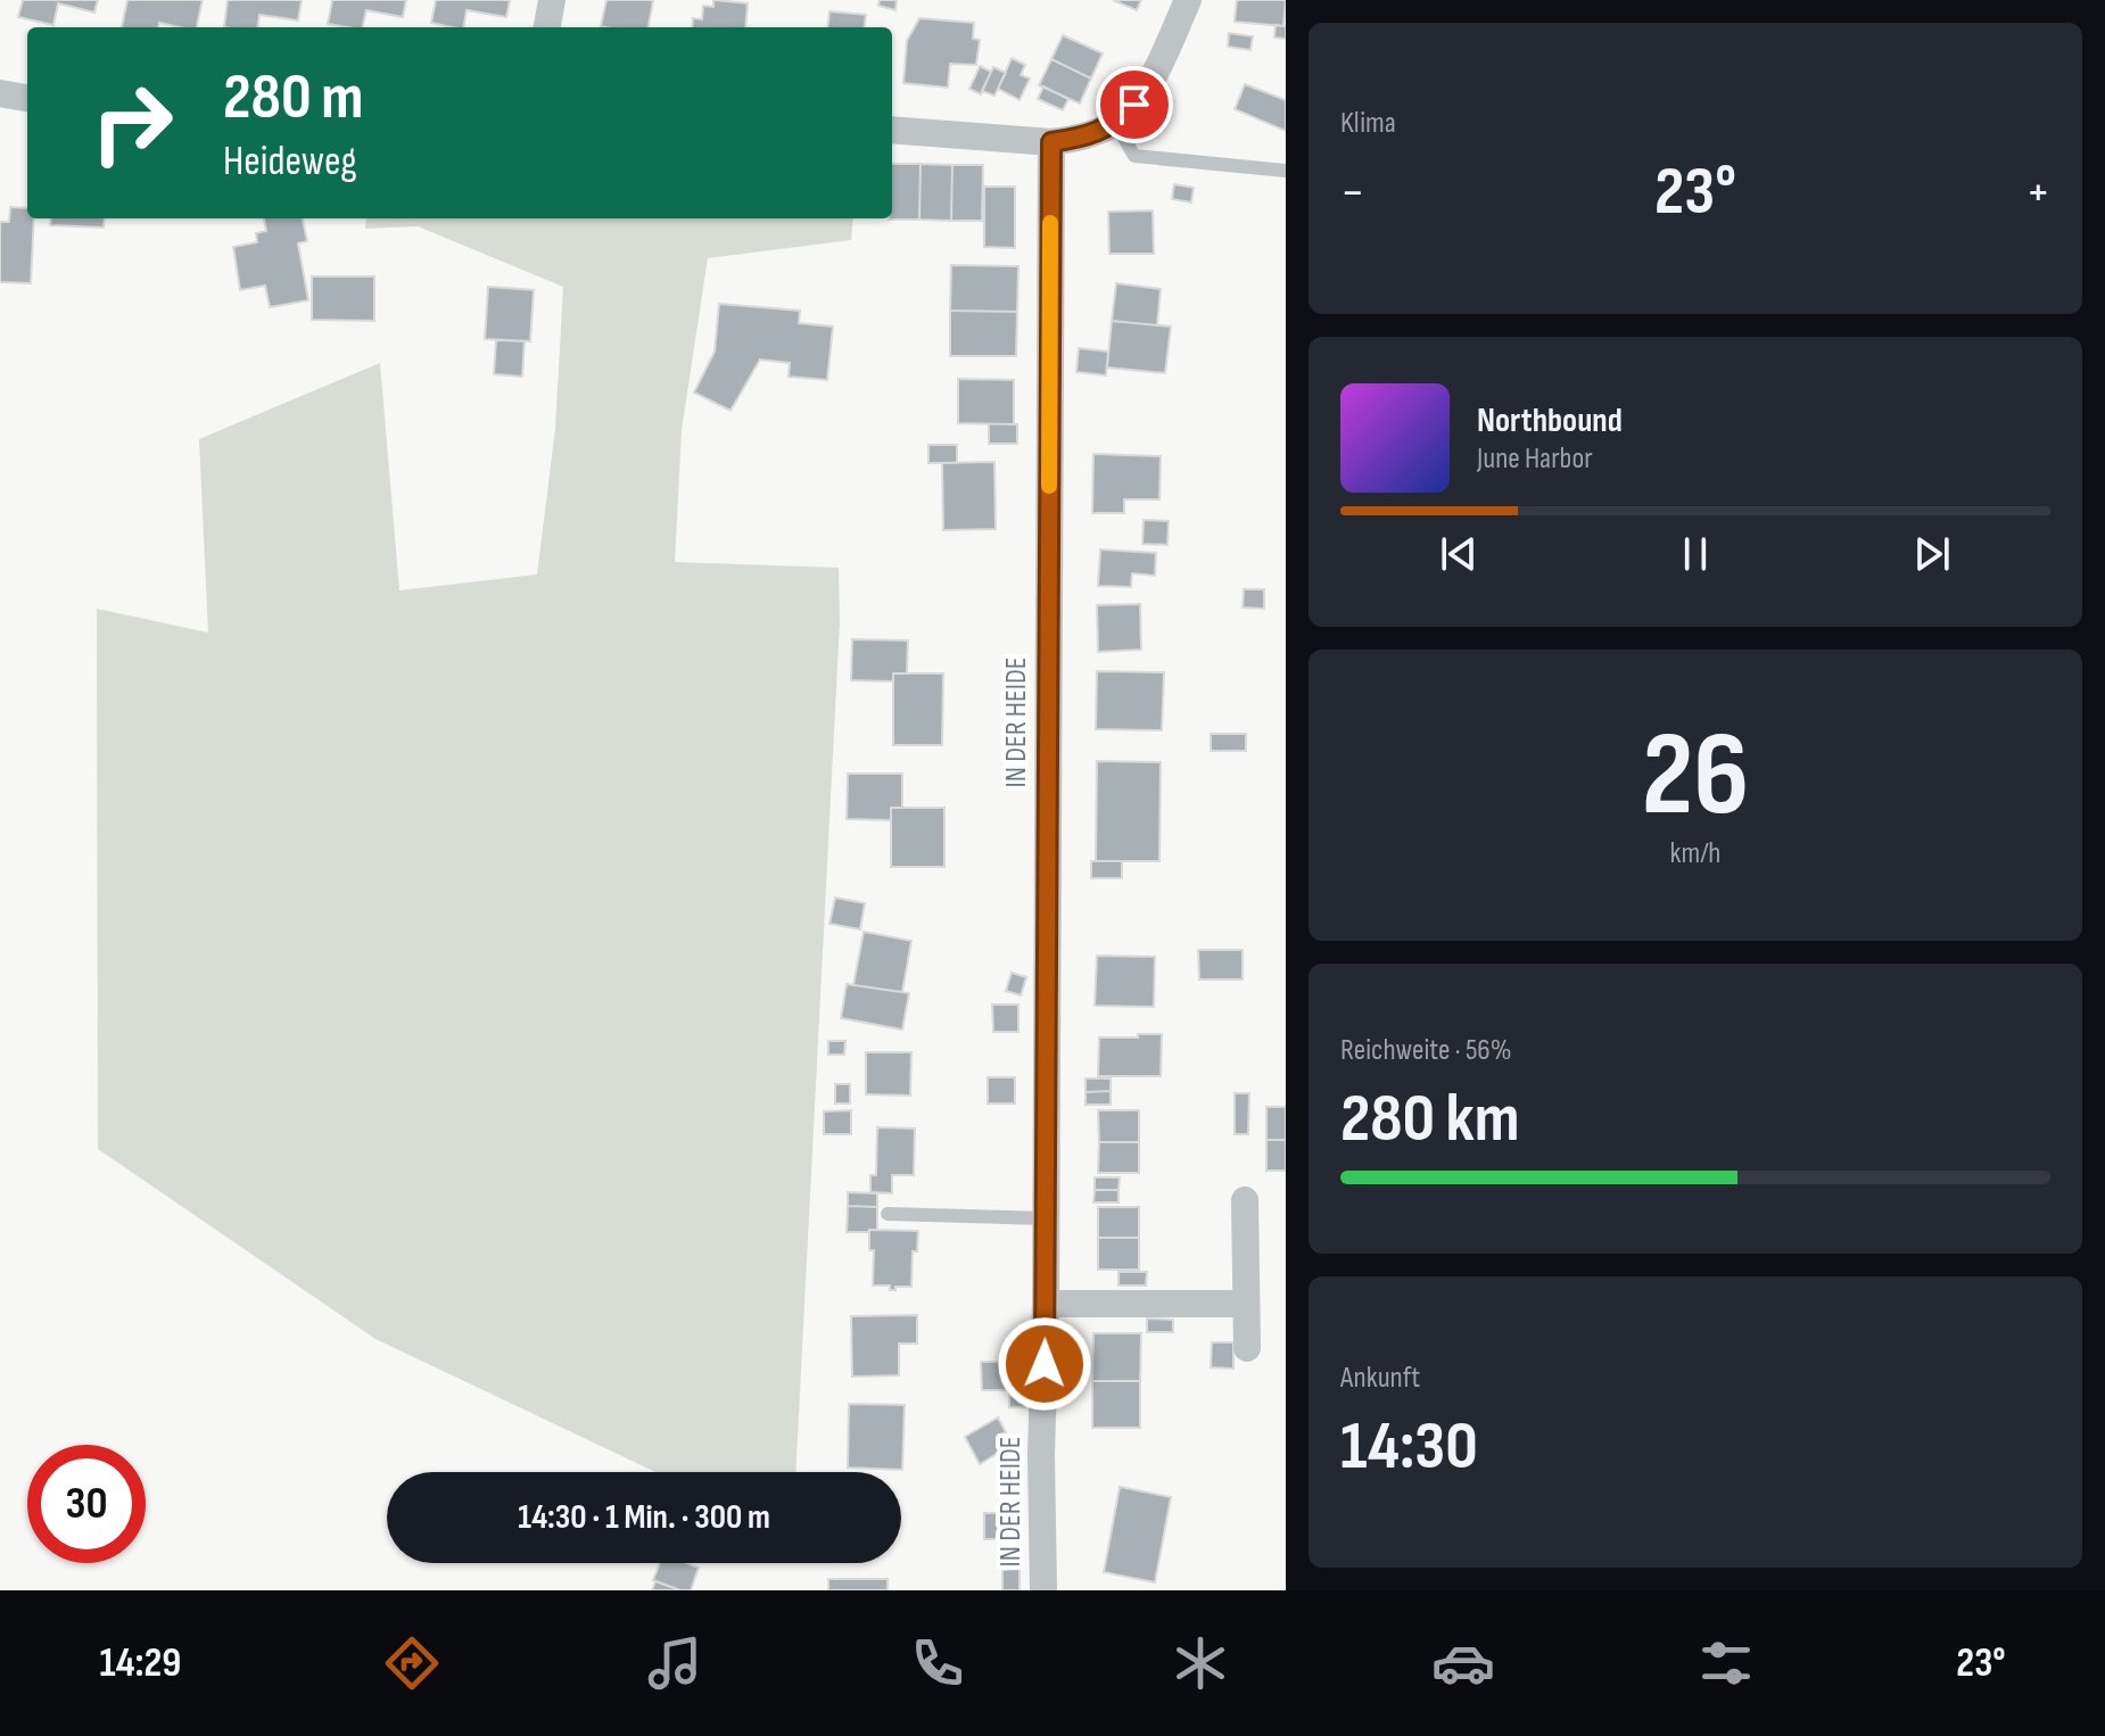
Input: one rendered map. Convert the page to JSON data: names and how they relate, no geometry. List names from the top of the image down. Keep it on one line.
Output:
{"streets":{"street":["IN DER HEIDE"]},"page":{"tile":["Klima",["26","km/h"],["Reichweite · 56%","280 km"],["Ankunft","14:30"]],"turn":["280 m","Heideweg"],"heat":["−","23°","+"],"song":["Northbound","June Harbor"],"limit":"30","trip":"14:30 · 1 Min. · 300 m","tabs":["14:29","23°"]}}
